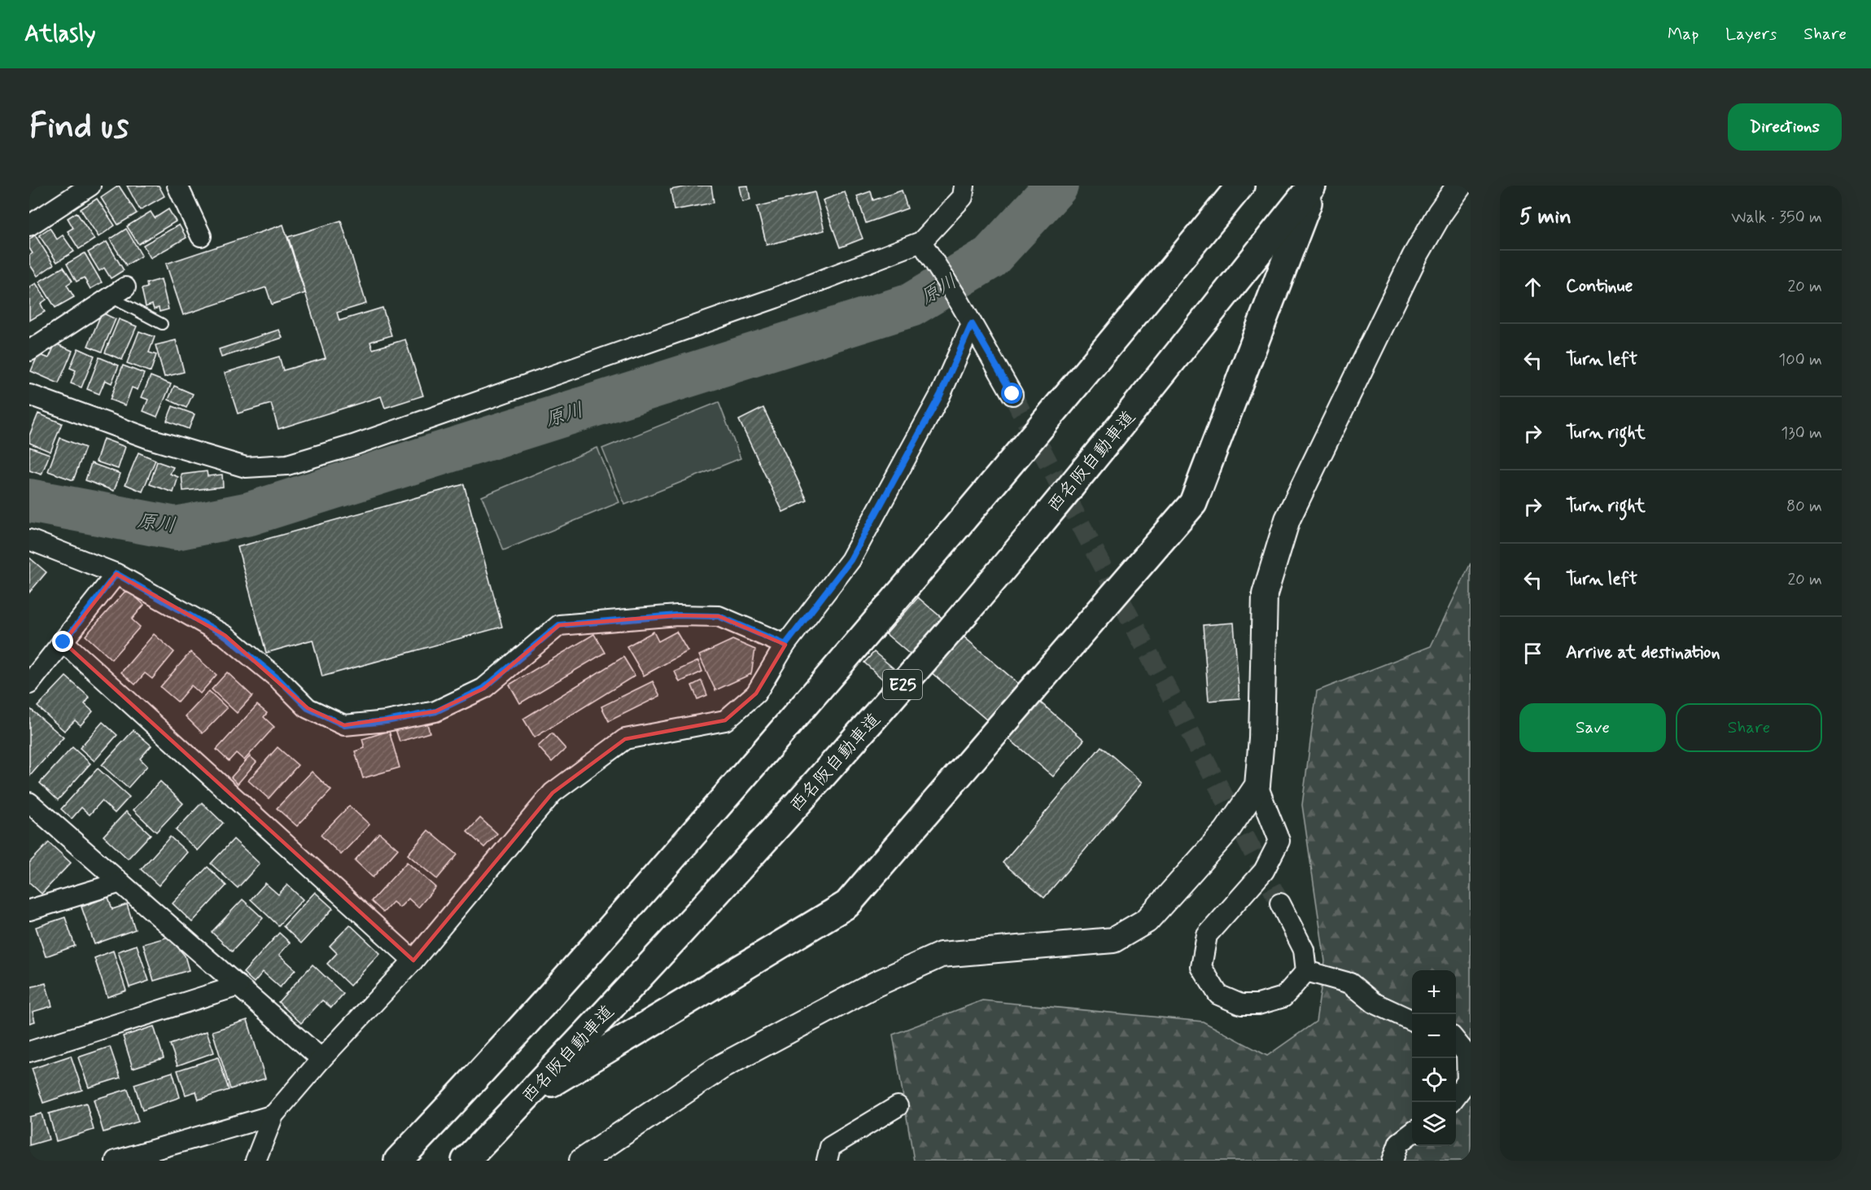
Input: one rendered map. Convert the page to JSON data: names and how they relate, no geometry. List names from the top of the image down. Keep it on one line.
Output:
{"streets":{"highway":["西名阪自動車道","E25"]},"water":["原川"],"page":{"header":"Atlasly","nav":["Map","Layers","Share"],"buttons":["Directions",["Save","Share"]],"title":"Find us","heading":["5 min","Walk · 350 m"],"list":[["Continue","20 m"],["Turn left","100 m"],["Turn right","130 m"],["Turn right","80 m"],["Turn left","20 m"],"Arrive at destination"],"map_buttons":["+","−"]}}
